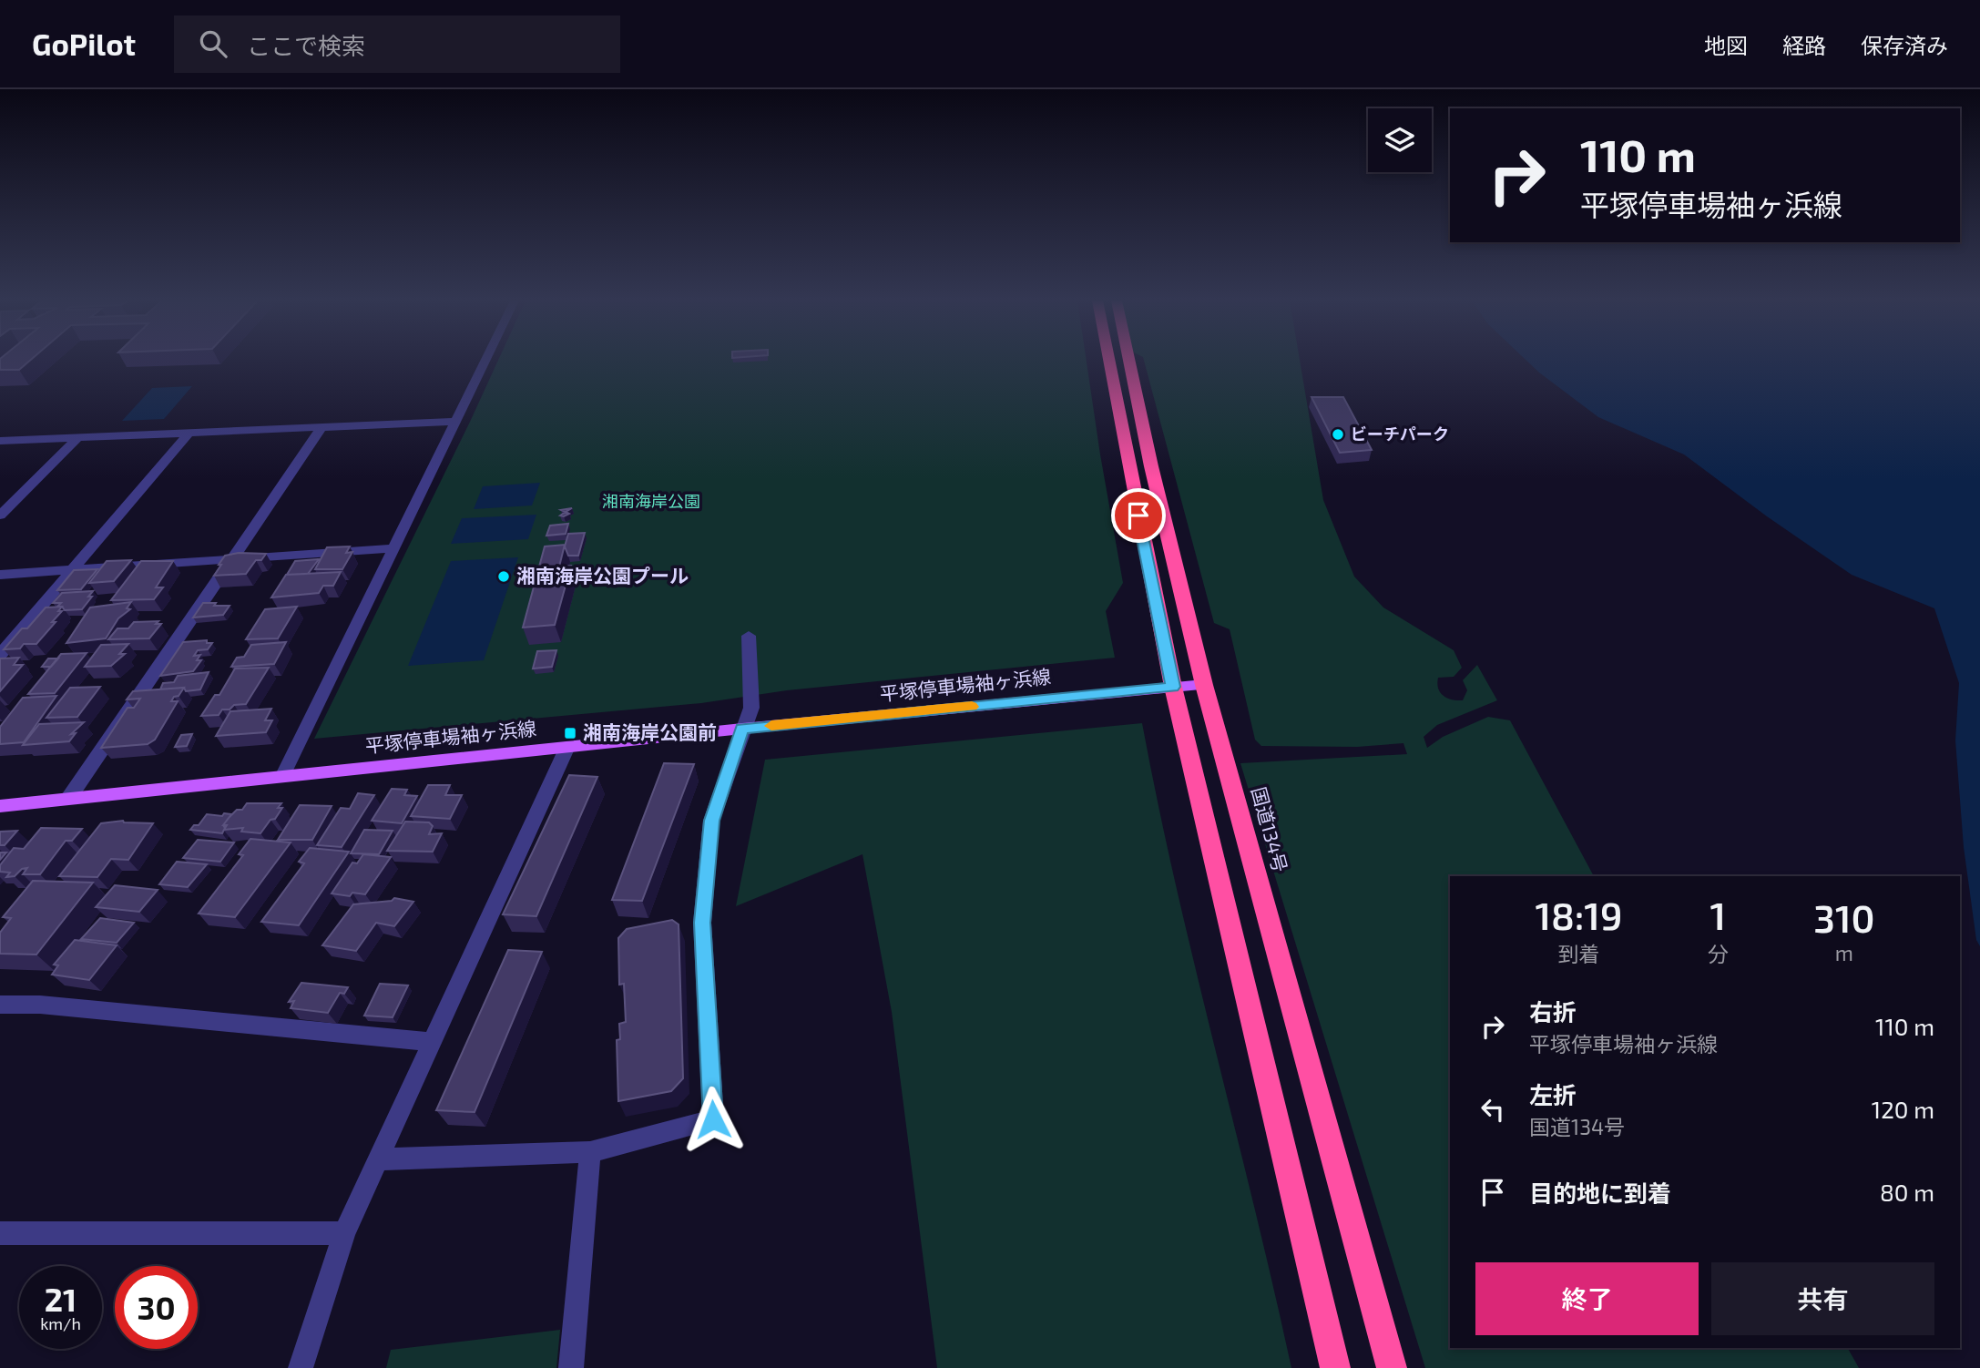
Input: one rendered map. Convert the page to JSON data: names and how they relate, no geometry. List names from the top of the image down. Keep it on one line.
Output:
{"streets":{"highway":["国道134号"],"main road":["平塚停車場袖ヶ浜線"]},"crossings":[["平塚停車場袖ヶ浜線","国道134号"]],"parks":["湘南海岸公園"],"places":{"other":["ビーチパーク","湘南海岸公園プール"],"transit":["湘南海岸公園前"]},"page":{"header":"GoPilot","search":"ここで検索","nav":["地図","経路","保存済み"],"turn":["110 m","平塚停車場袖ヶ浜線"],"eta":["18:19","到着","1","分","310","m"],"list":[{"name":"右折","note":"平塚停車場袖ヶ浜線","value":"110 m"},{"name":"左折","note":"国道134号","value":"120 m"},{"name":"目的地に到着","value":"80 m"}],"buttons":["終了","共有"],"speed":"21 km/h","limit":"30"}}
